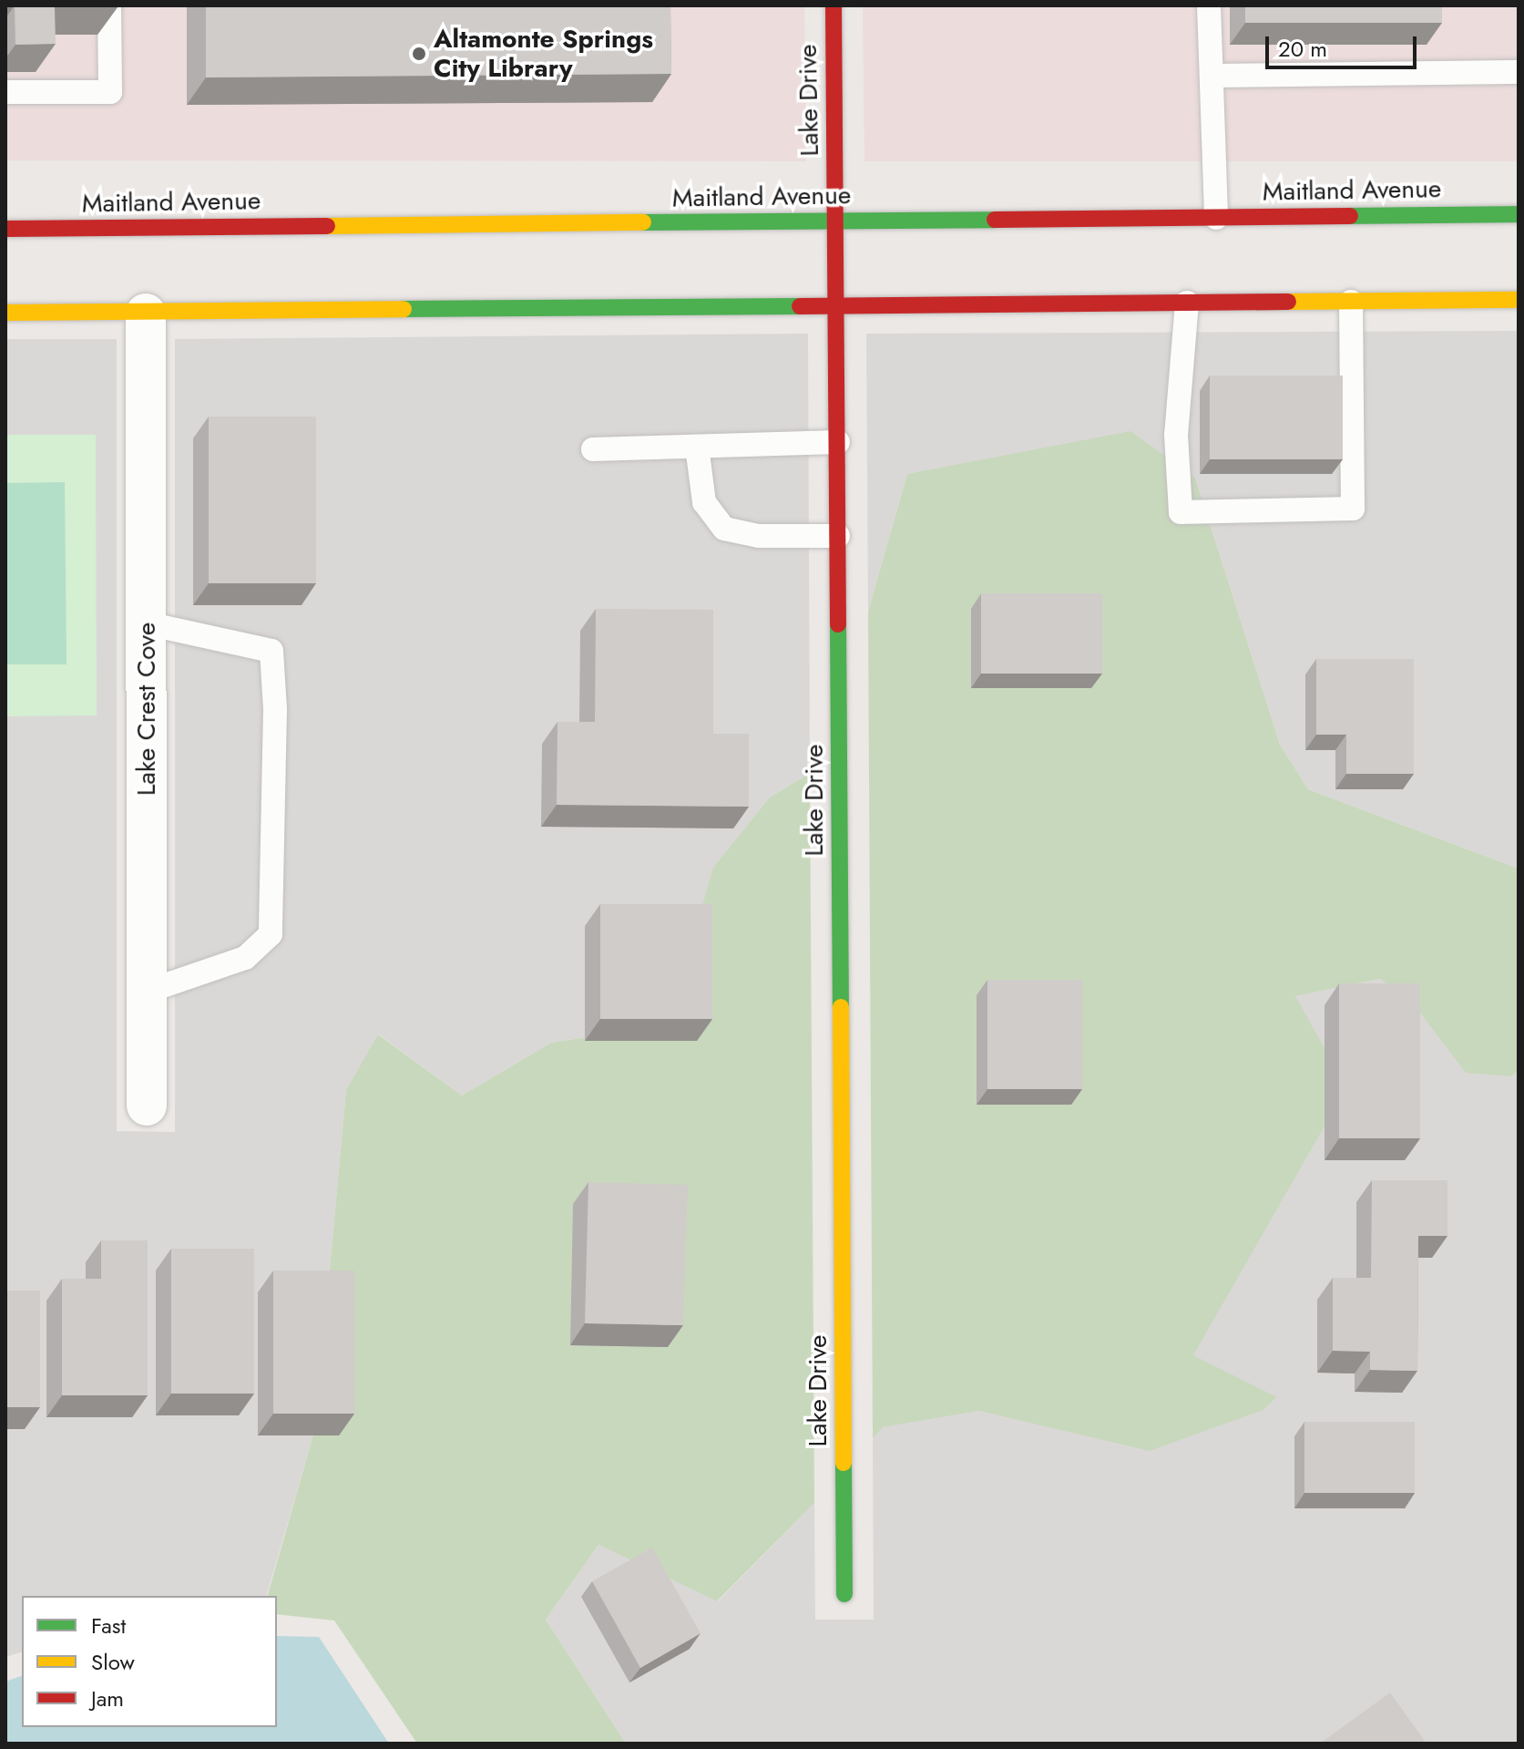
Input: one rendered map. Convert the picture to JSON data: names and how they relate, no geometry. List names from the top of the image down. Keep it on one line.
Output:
{"streets":{"main road":["Lake Drive","Maitland Avenue"],"street":["Lake Crest Cove"]},"crossings":[["Lake Drive","Maitland Avenue"]],"places":["Altamonte Springs City Library"],"legend":["Fast","Slow","Jam"],"scale_bar":"20 m"}
